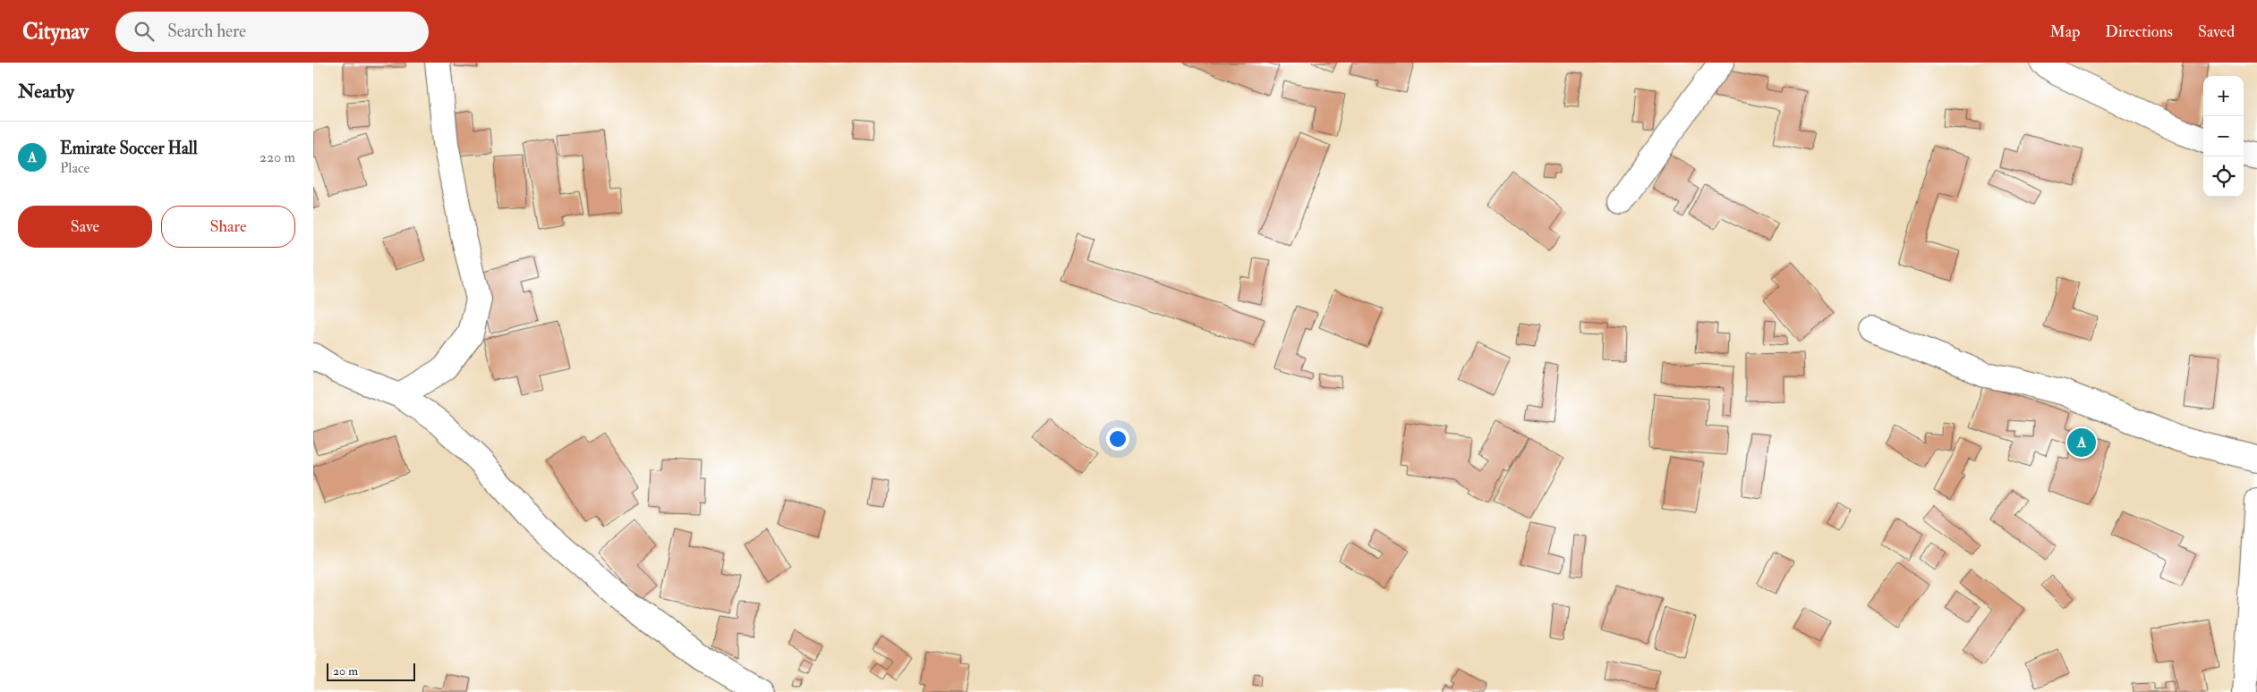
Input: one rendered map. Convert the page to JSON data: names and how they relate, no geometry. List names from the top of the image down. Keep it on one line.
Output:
{"scale_bar":"20 m","page":{"header":"Citynav","search":"Search here","nav":["Map","Directions","Saved"],"heading":"Nearby","map_buttons":["+","−"],"list":[{"mark":"A","name":"Emirate Soccer Hall","note":"Place","value":"220 m"}],"buttons":["Save","Share"],"pins":"A","scale":"20 m"}}
